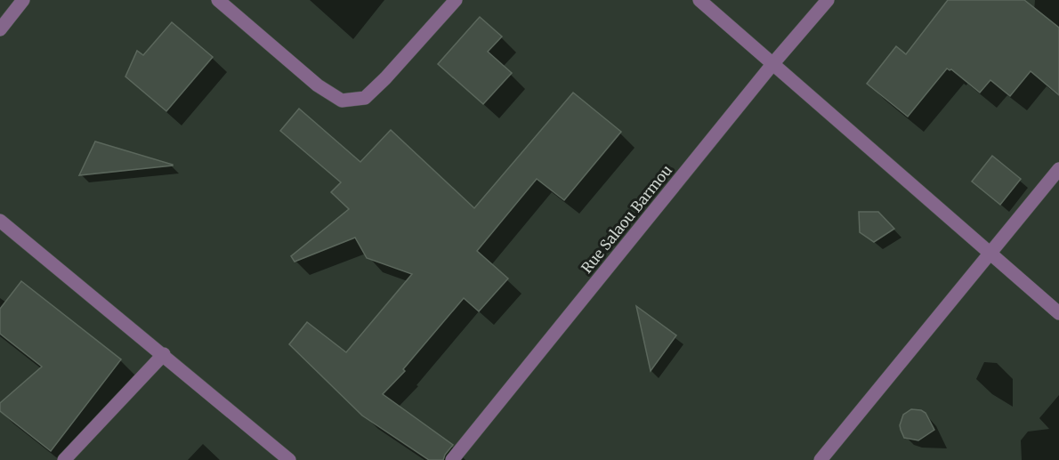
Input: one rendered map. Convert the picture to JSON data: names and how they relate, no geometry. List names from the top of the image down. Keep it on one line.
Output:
{"streets":{"street":["Rue Salaou Barmou"]}}
